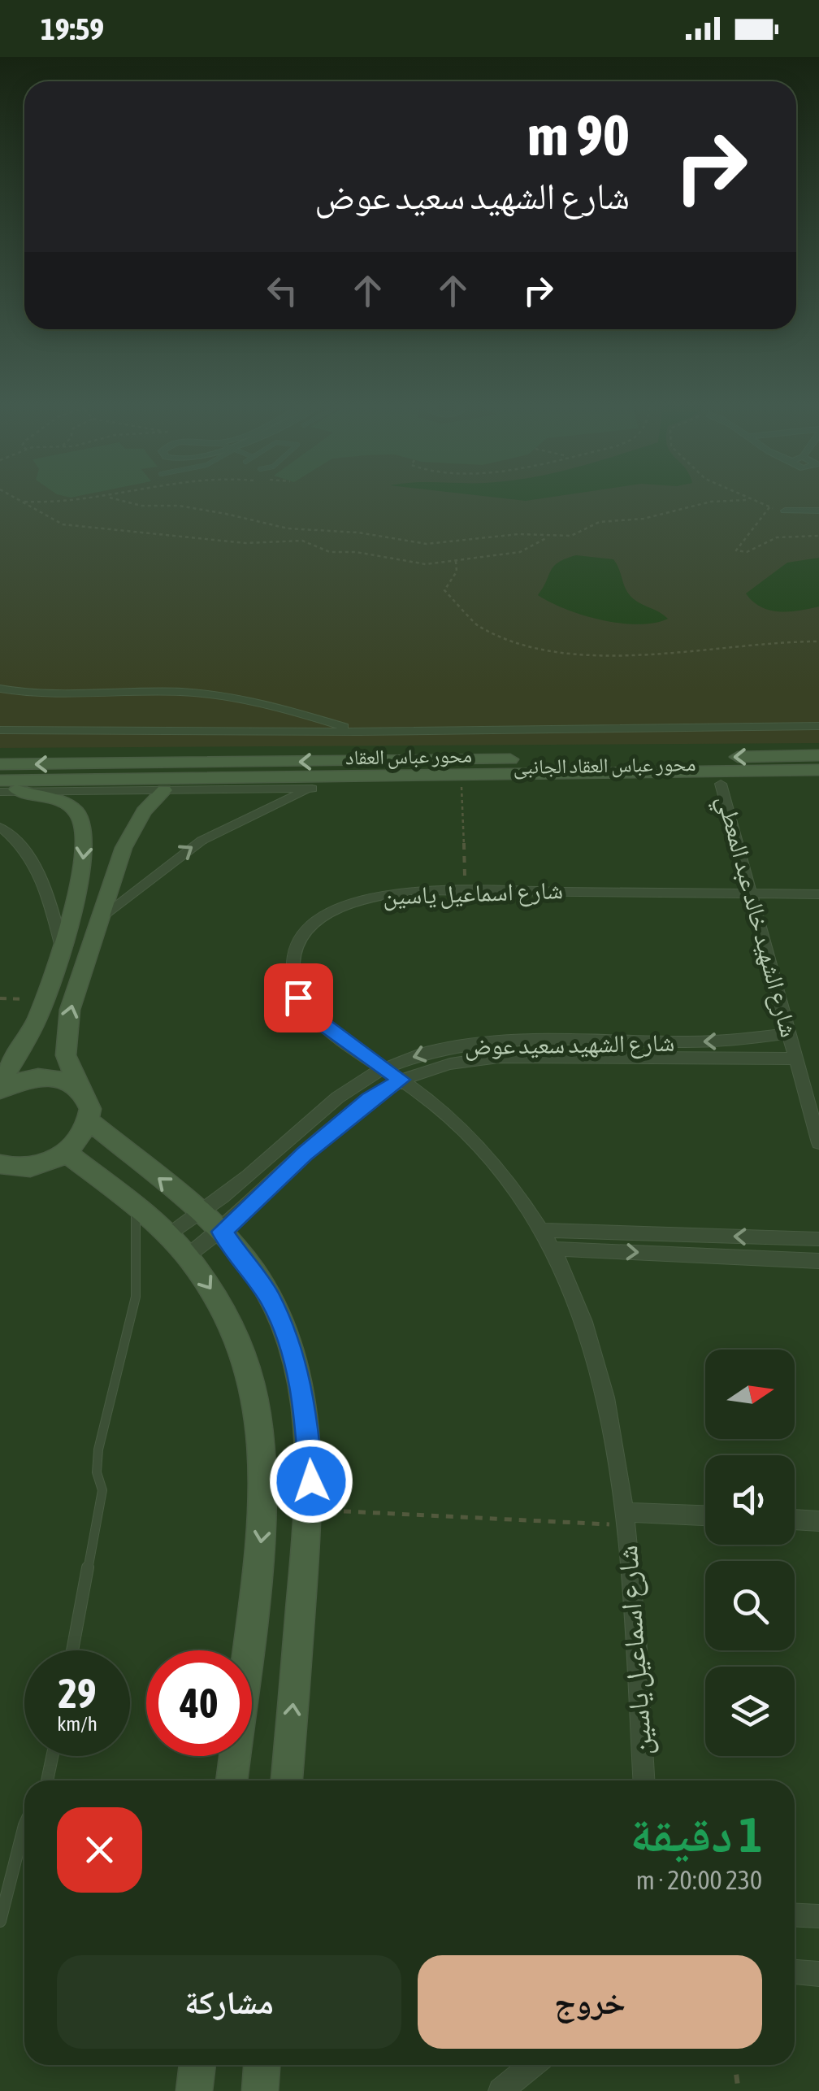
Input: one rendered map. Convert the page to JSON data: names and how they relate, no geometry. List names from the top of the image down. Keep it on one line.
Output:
{"streets":{"street":["محور عباس العقاد","محور عباس العقاد الجانبى","شارع اسماعيل ياسين","شارع الشهيد خالد عبد المعطي","شارع الشهيد سعيد عوض"]},"crossings":[["محور عباس العقاد","محور عباس العقاد الجانبى"],["محور عباس العقاد الجانبى","شارع الشهيد خالد عبد المعطي"],["شارع اسماعيل ياسين","شارع الشهيد خالد عبد المعطي"],["شارع اسماعيل ياسين","شارع الشهيد سعيد عوض"],["شارع الشهيد خالد عبد المعطي","شارع الشهيد سعيد عوض"]],"north":"right","page":{"status":"19:59","turn":["90 m","شارع الشهيد سعيد عوض"],"speed":"29 km/h","limit":"40","heading":["1 دقيقة","230 m · 20:00"],"buttons":["خروج","مشاركة"]}}
